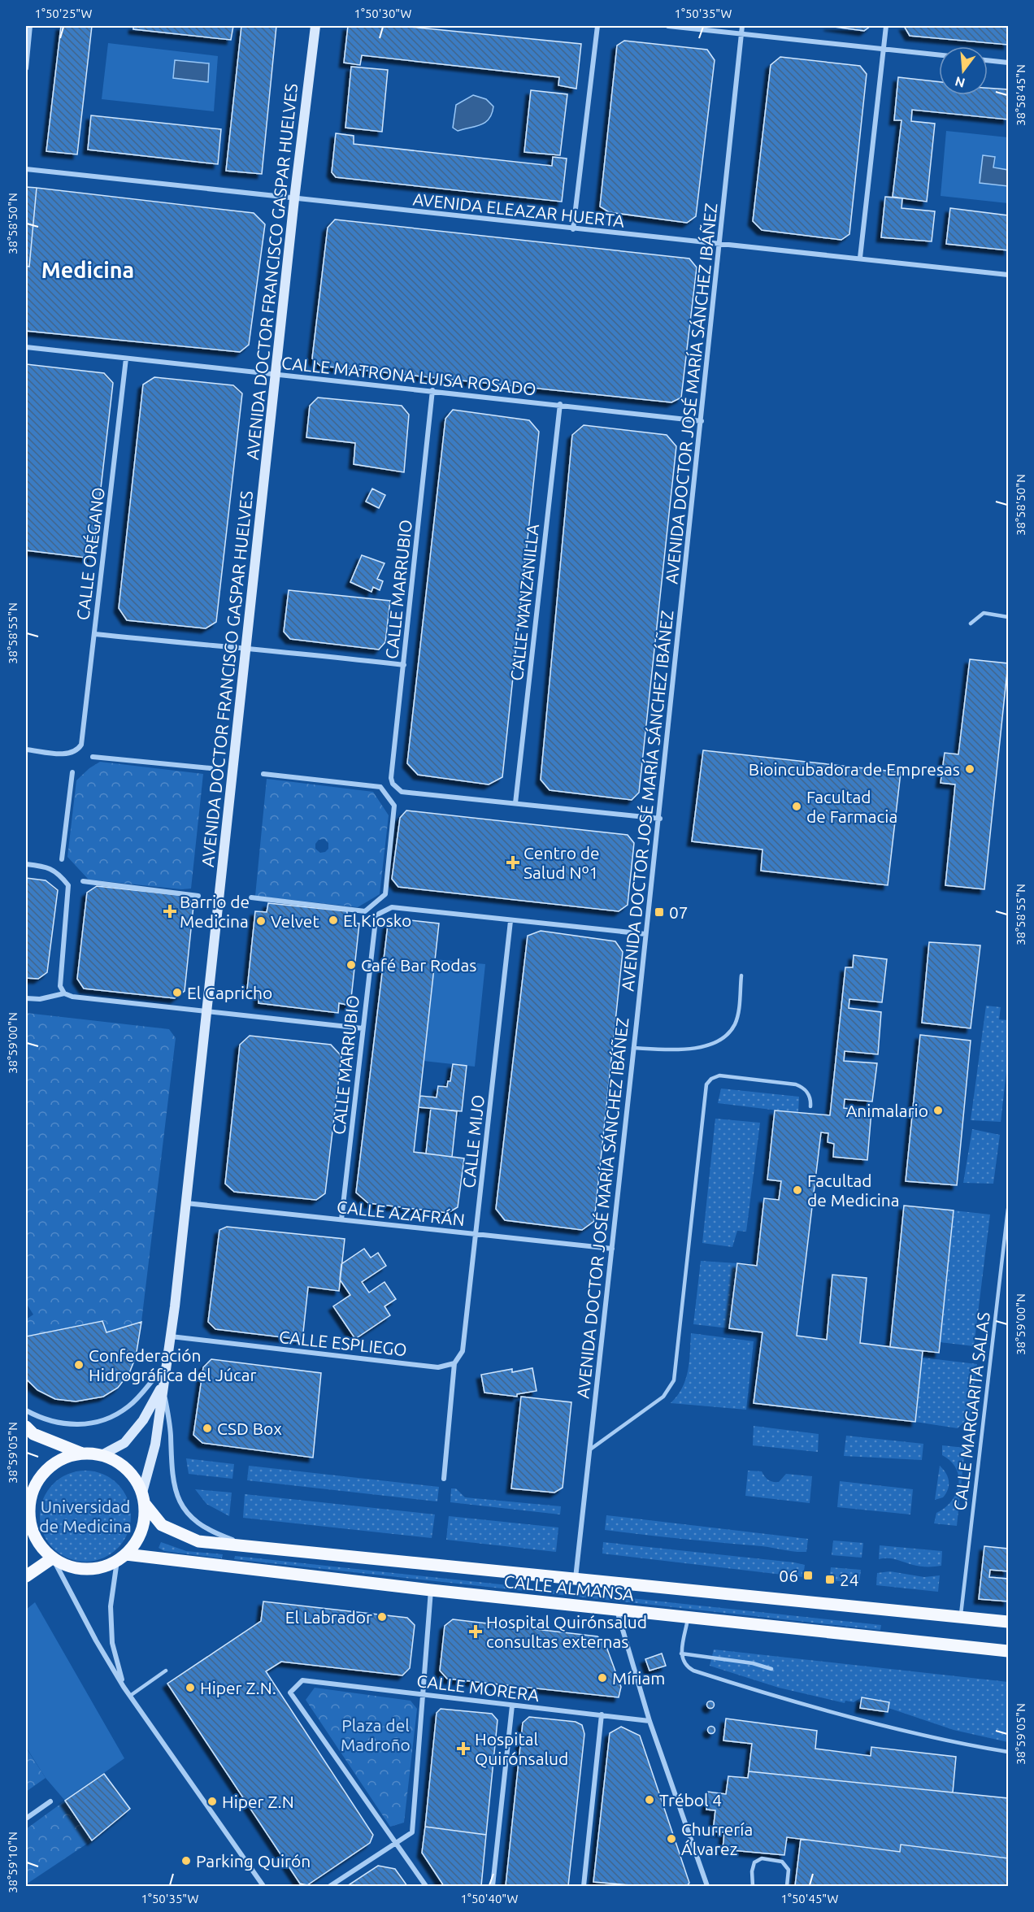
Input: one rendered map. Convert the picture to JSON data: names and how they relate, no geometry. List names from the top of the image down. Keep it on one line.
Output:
{"streets":{"main road":["CALLE ALMANSA"],"street":["AVENIDA ELEAZAR HUERTA","AVENIDA DOCTOR FRANCISCO GASPAR HUELVES","CALLE MATRONA LUISA ROSADO","AVENIDA DOCTOR JOSÉ MARÍA SÁNCHEZ IBÁÑEZ","CALLE ORÉGANO","CALLE MARRUBIO","CALLE MANZANILLA","CALLE MIJO","CALLE AZAFRÁN","CALLE ESPLIEGO","CALLE MORERA"],"lane":["CALLE MARGARITA SALAS"]},"crossings":[["AVENIDA ELEAZAR HUERTA","AVENIDA DOCTOR FRANCISCO GASPAR HUELVES"],["AVENIDA ELEAZAR HUERTA","AVENIDA DOCTOR JOSÉ MARÍA SÁNCHEZ IBÁÑEZ"],["AVENIDA DOCTOR FRANCISCO GASPAR HUELVES","CALLE MATRONA LUISA ROSADO"],["AVENIDA DOCTOR FRANCISCO GASPAR HUELVES","CALLE AZAFRÁN"],["AVENIDA DOCTOR FRANCISCO GASPAR HUELVES","CALLE ESPLIEGO"],["AVENIDA DOCTOR FRANCISCO GASPAR HUELVES","CALLE ALMANSA"],["CALLE MATRONA LUISA ROSADO","AVENIDA DOCTOR JOSÉ MARÍA SÁNCHEZ IBÁÑEZ"],["CALLE MATRONA LUISA ROSADO","CALLE ORÉGANO"],["CALLE MATRONA LUISA ROSADO","CALLE MARRUBIO"],["CALLE MATRONA LUISA ROSADO","CALLE MANZANILLA"],["AVENIDA DOCTOR JOSÉ MARÍA SÁNCHEZ IBÁÑEZ","CALLE AZAFRÁN"],["AVENIDA DOCTOR JOSÉ MARÍA SÁNCHEZ IBÁÑEZ","CALLE ALMANSA"],["CALLE MARRUBIO","CALLE MANZANILLA"],["CALLE MARRUBIO","CALLE MIJO"],["CALLE MARRUBIO","CALLE AZAFRÁN"],["CALLE MIJO","CALLE AZAFRÁN"],["CALLE MIJO","CALLE ESPLIEGO"],["CALLE MARGARITA SALAS","CALLE ALMANSA"]],"districts":["Medicina"],"parks":["Universidad de Medicina","Plaza del Madroño"],"places":{"other":["Bioincubadora de Empresas","Facultad de Farmacia","El Kiosko","Velvet","Café Bar Rodas","El Capricho","Animalario","Facultad de Medicina","Confederación Hidrográfica del Júcar","CSD Box","El Labrador","Míriam","Hiper Z.N.","Trébol 4","Hiper Z.N","Churrería Álvarez","Parking Quirón"],"health":["Centro de Salud Nº1","Barrio de Medicina","Hospital Quirónsalud consultas externas","Hospital Quirónsalud"],"transit":["07","06","24"]},"north":"bottom","coordinates":["1°50'25\"W","1°50'30\"W","1°50'35\"W","38°58'45\"N","38°58'50\"N","38°58'55\"N","38°59'00\"N","38°59'05\"N","38°59'10\"N","1°50'40\"W","1°50'45\"W"]}
